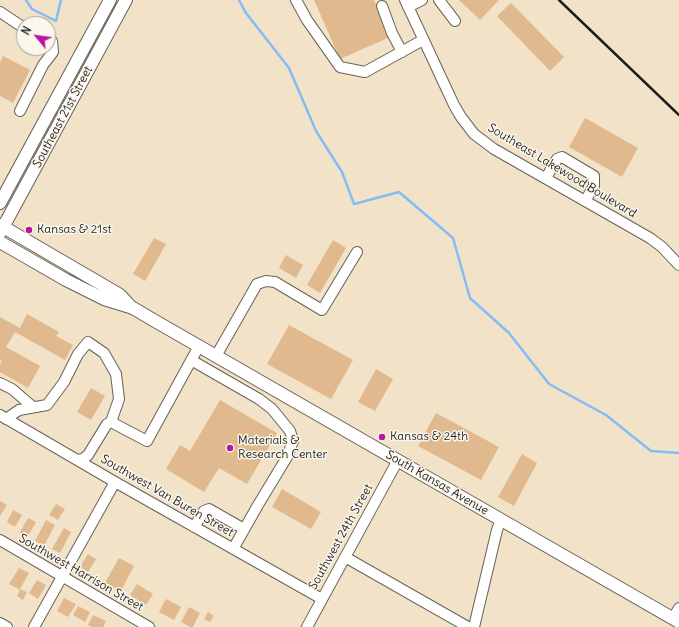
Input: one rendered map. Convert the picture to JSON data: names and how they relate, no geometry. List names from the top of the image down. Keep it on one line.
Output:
{"streets":{"main road":["Southeast 21st Street","South Kansas Avenue"],"street":["Southeast Lakewood Boulevard","Southwest Van Buren Street","Southwest 24th Street","Southwest Harrison Street"]},"crossings":[["Southeast 21st Street","South Kansas Avenue"],["South Kansas Avenue","Southwest 24th Street"],["Southwest Van Buren Street","Southwest 24th Street"]],"places":["Kansas & 21st","Kansas & 24th","Materials & Research Center"],"north":"top left"}
